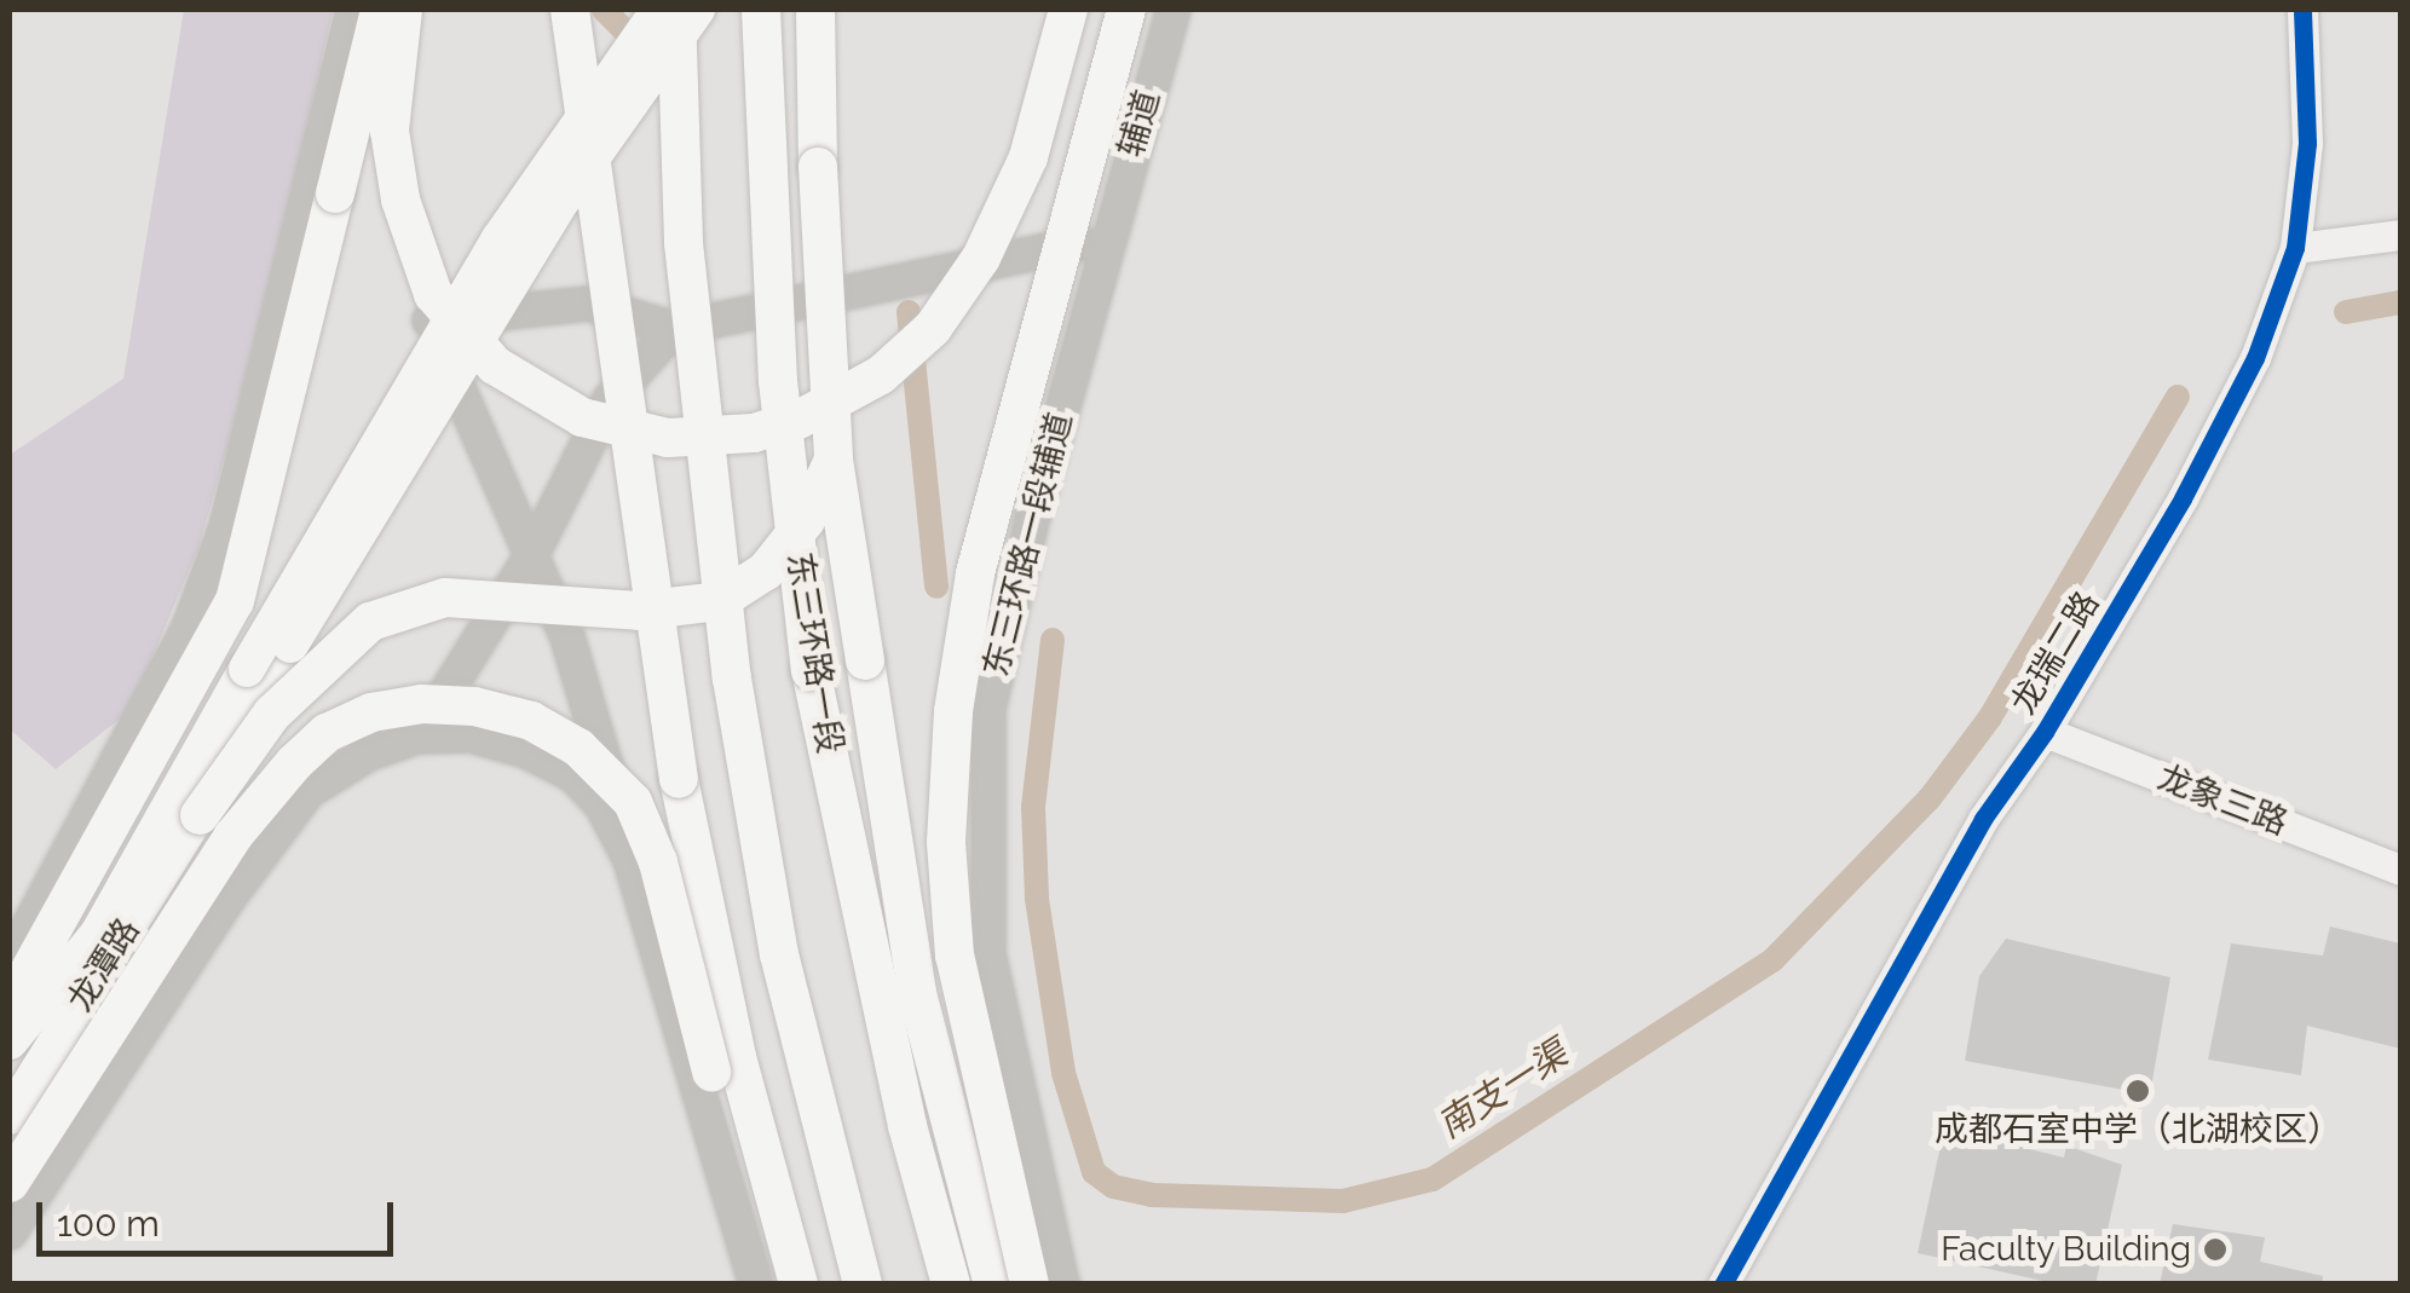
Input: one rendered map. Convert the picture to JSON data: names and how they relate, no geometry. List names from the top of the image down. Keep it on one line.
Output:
{"streets":{"highway":["东三环路一段"],"main road":["辅道","东三环路一段辅道","龙潭路"],"street":["龙瑞二路","龙象三路"]},"crossings":[["辅道","东三环路一段辅道"],["龙瑞二路","龙象三路"]],"water":["南支一渠"],"places":["成都石室中学（北湖校区）","Faculty Building"],"scale_bar":"100 m"}
